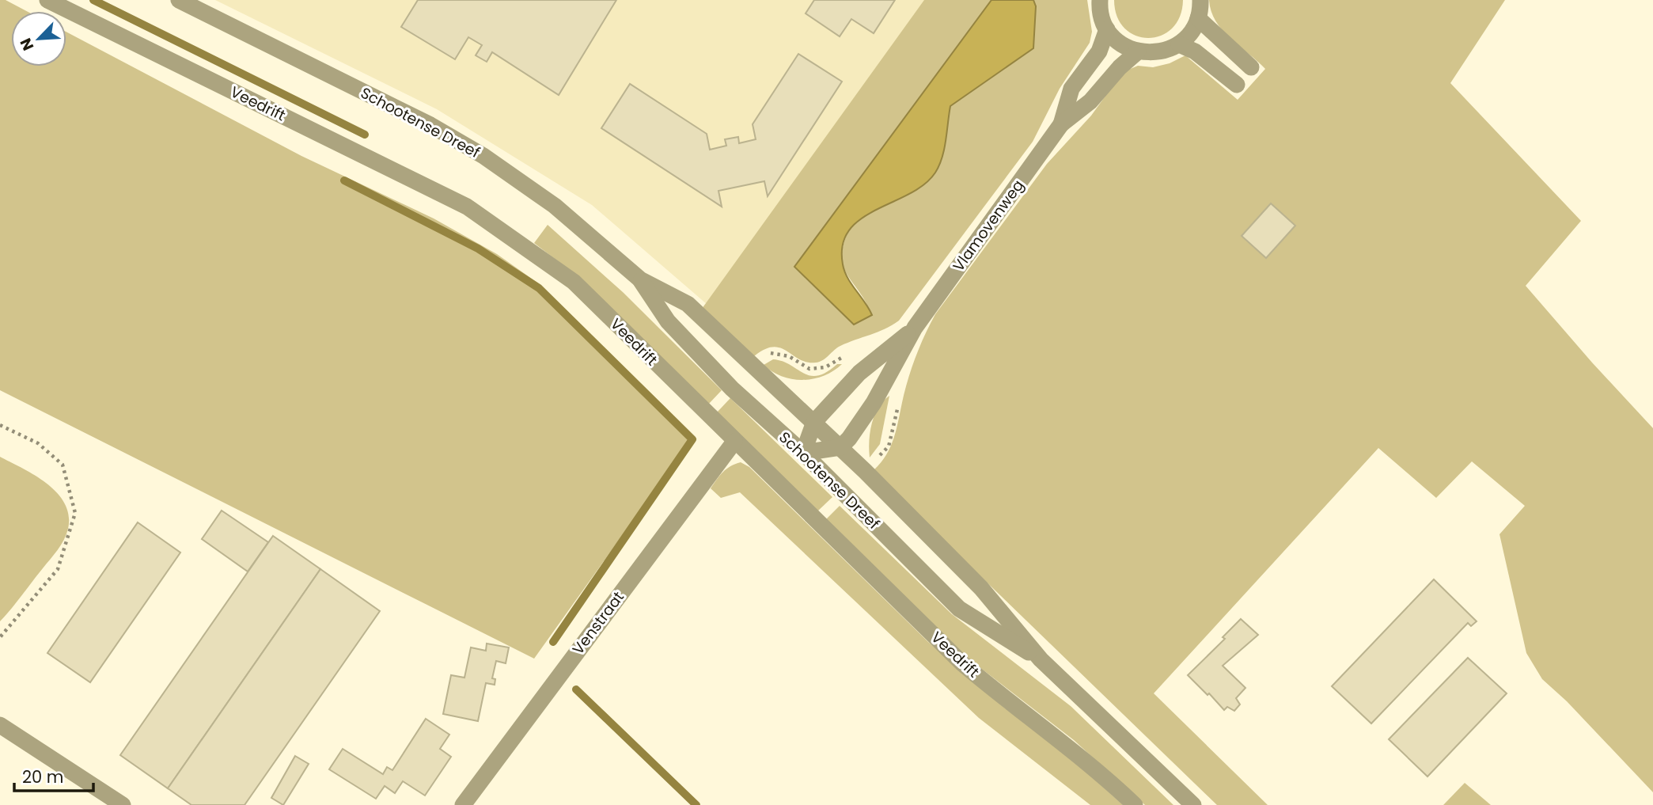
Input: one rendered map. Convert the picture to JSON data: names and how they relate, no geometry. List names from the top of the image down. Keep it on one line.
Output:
{"streets":{"street":["Veedrift","Schootense Dreef","Vlamovenweg","Venstraat"]},"crossings":[["Veedrift","Venstraat"],["Schootense Dreef","Vlamovenweg"]],"scale_bar":"20 m","north":"bottom left"}
